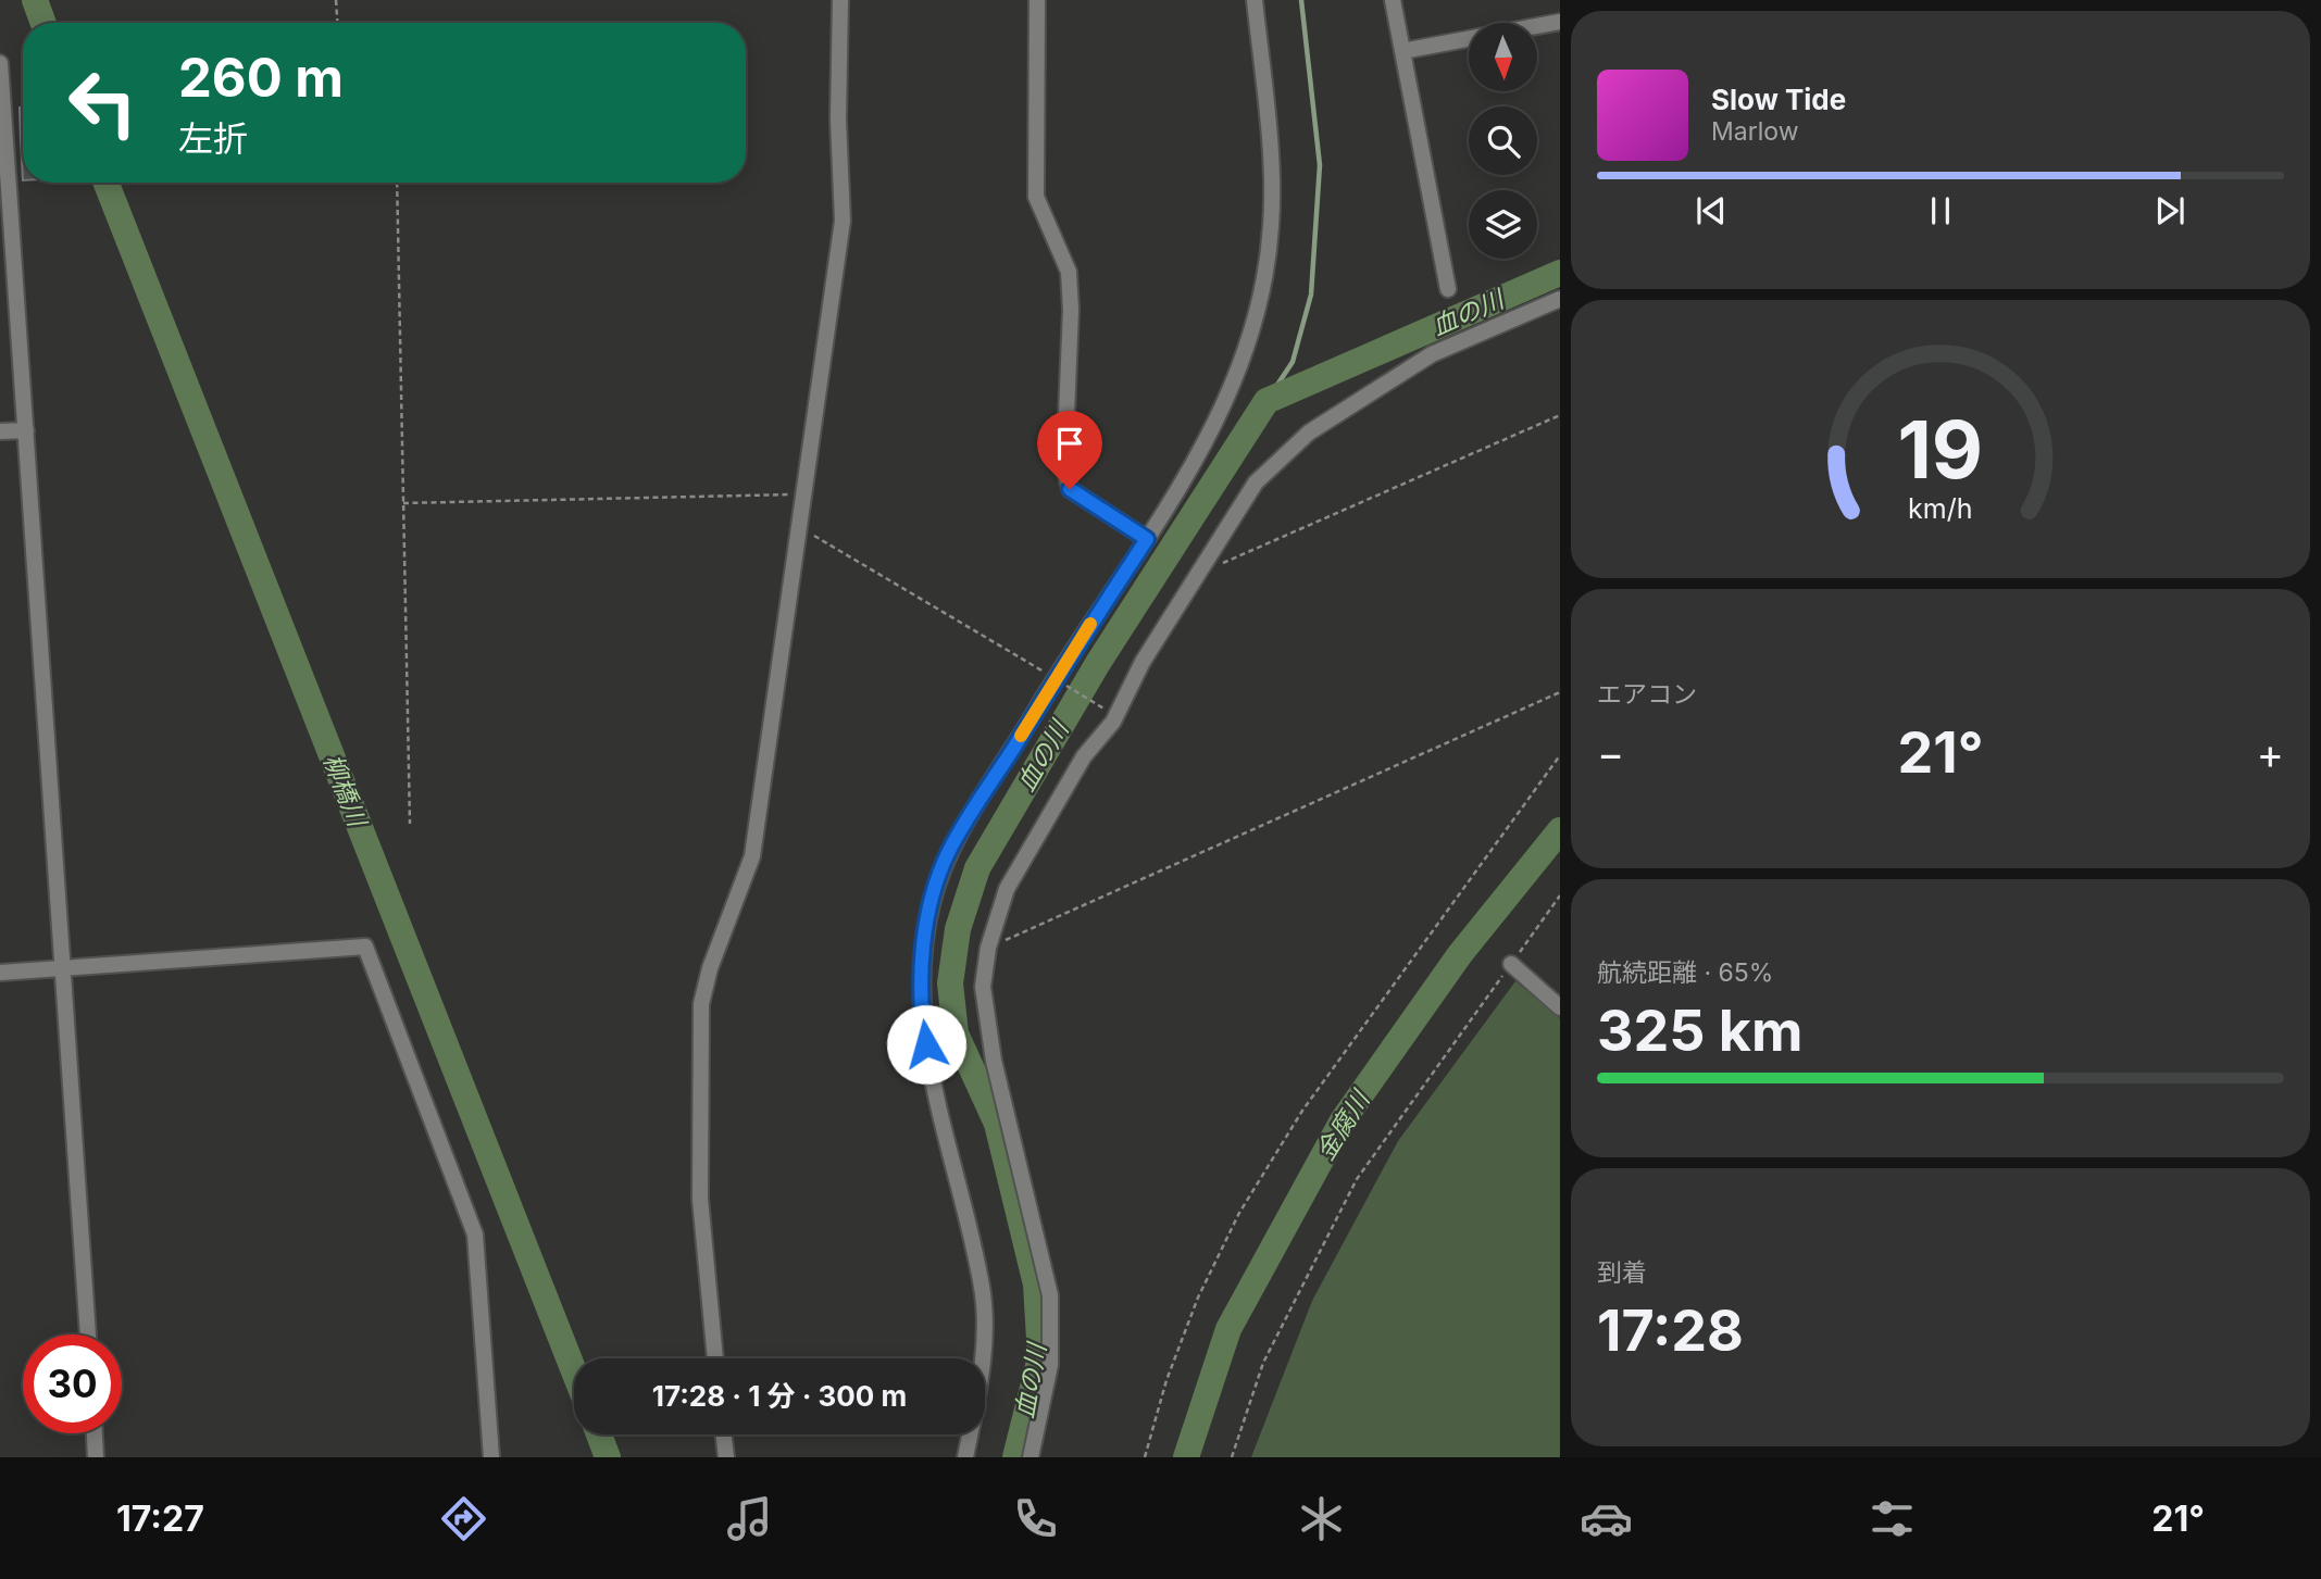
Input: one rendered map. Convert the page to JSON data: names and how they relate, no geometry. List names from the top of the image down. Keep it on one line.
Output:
{"water":["血の川","柳橋川","金腐川"],"north":"bottom","page":{"turn":["260 m","左折"],"song":["Slow Tide","Marlow"],"tile":["エアコン",["航続距離 · 65%","325 km"],["到着","17:28"]],"heat":["−","21°","+"],"limit":"30","trip":"17:28 · 1 分 · 300 m","tabs":["17:27","21°"],"gauge":["19","km/h"]}}
